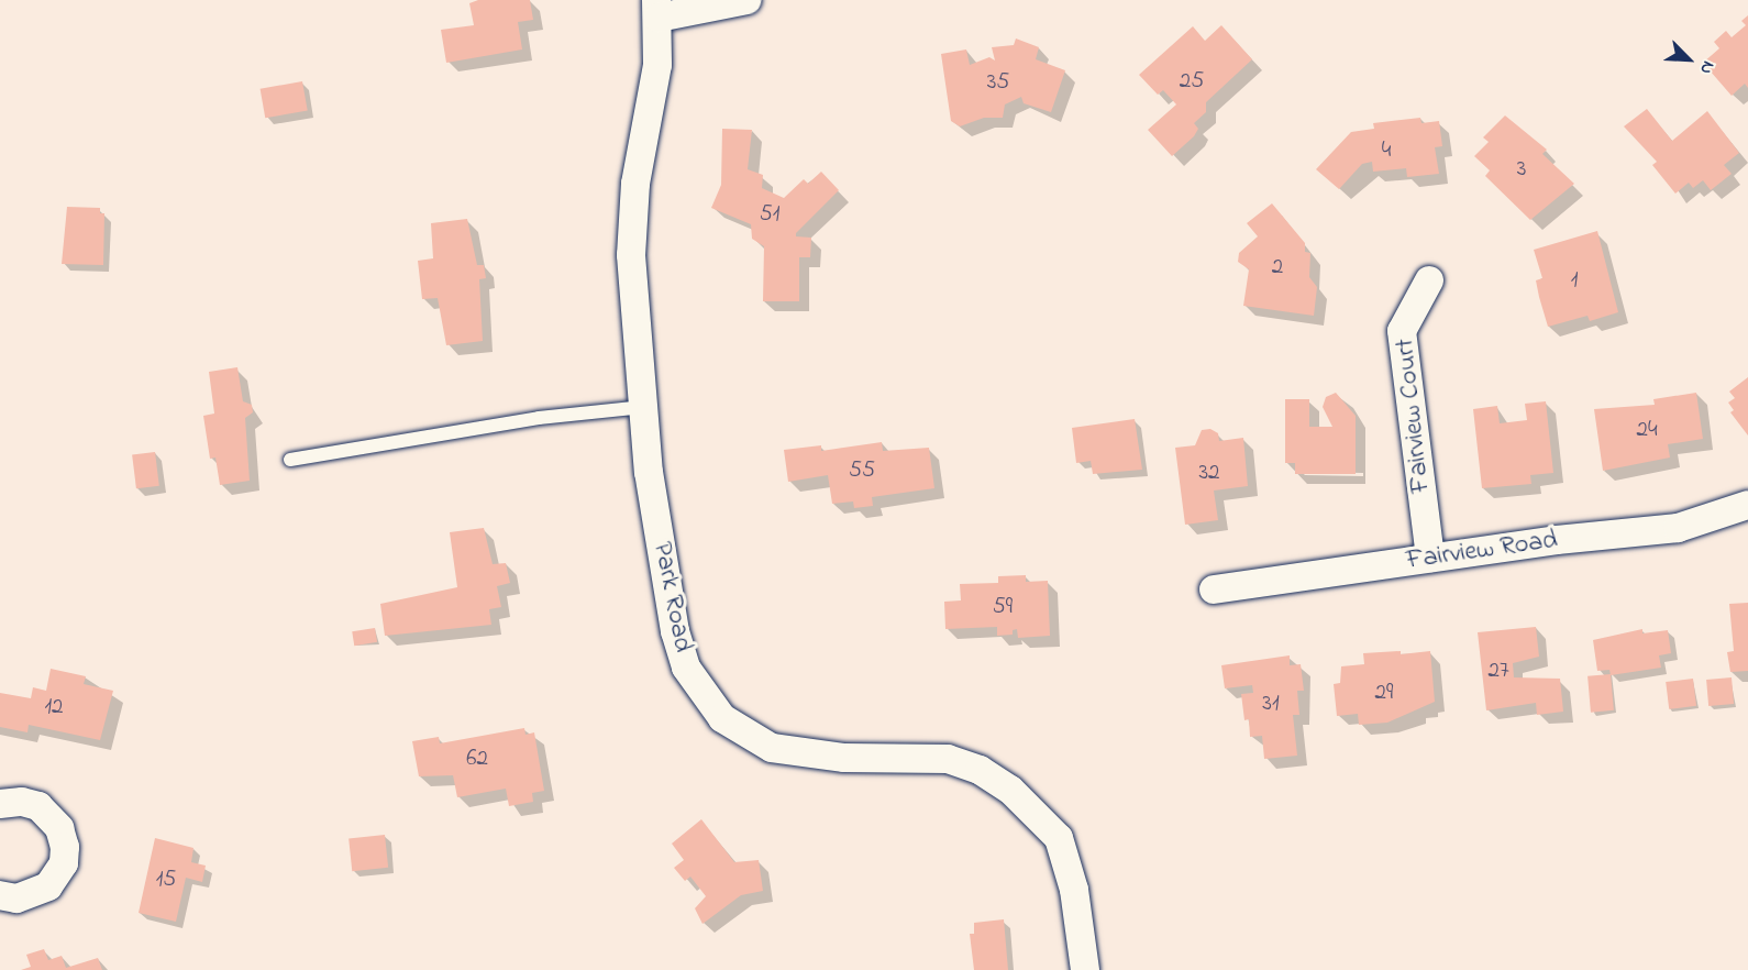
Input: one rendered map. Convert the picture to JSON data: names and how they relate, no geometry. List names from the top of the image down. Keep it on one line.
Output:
{"streets":{"street":["Fairview Court","Fairview Road","Park Road"]},"crossings":[["Fairview Court","Fairview Road"]],"house_numbers":["25","35","4","3","51","2","1","24","55","32","59","27","29","31","12","62","15"],"north":"bottom right"}
